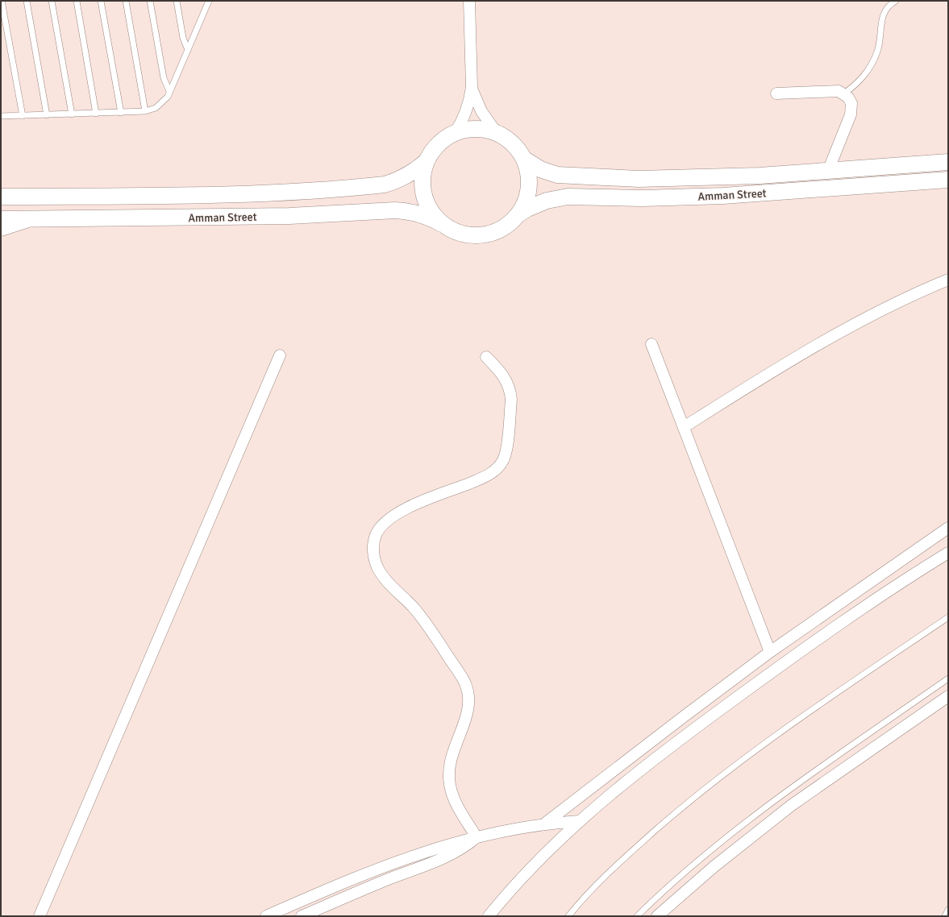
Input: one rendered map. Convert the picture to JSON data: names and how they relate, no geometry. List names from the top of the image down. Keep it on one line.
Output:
{"streets":{"main road":["Amman Street"]}}
